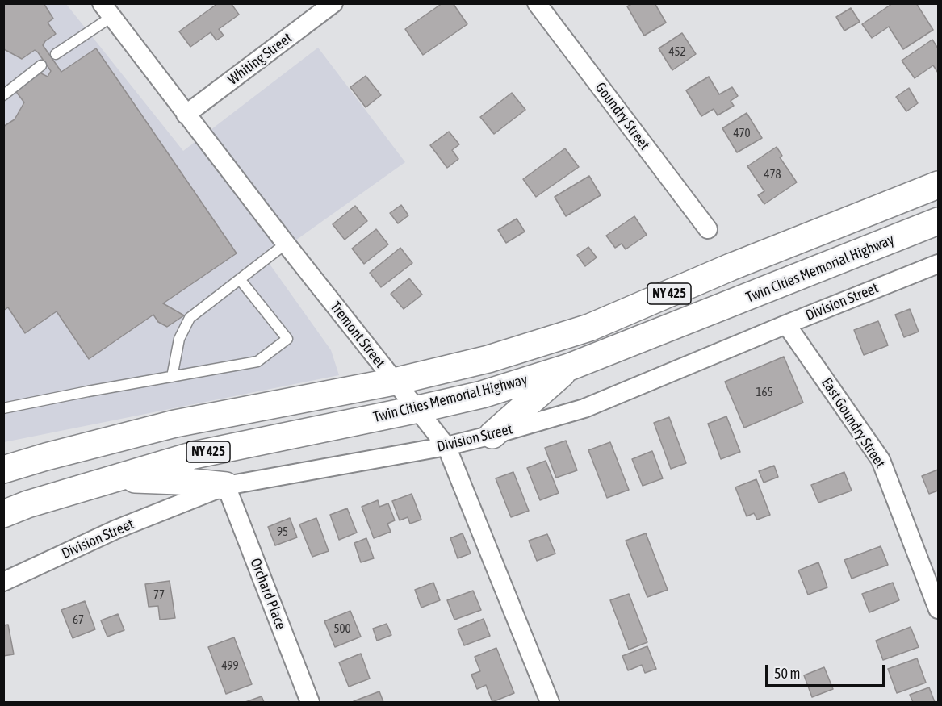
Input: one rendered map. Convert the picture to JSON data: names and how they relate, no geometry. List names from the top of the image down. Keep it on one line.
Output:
{"streets":{"main road":["Twin Cities Memorial Highway","NY 425"],"street":["Whiting Street","Goundry Street","Division Street","Tremont Street","East Goundry Street","Orchard Place"]},"crossings":[["Whiting Street","Tremont Street"],["Twin Cities Memorial Highway","Tremont Street"],["Division Street","Tremont Street"],["Division Street","East Goundry Street"],["Division Street","Orchard Place"]],"house_numbers":["452","470","478","165","95","77","67","500","499"],"scale_bar":"50 m"}
